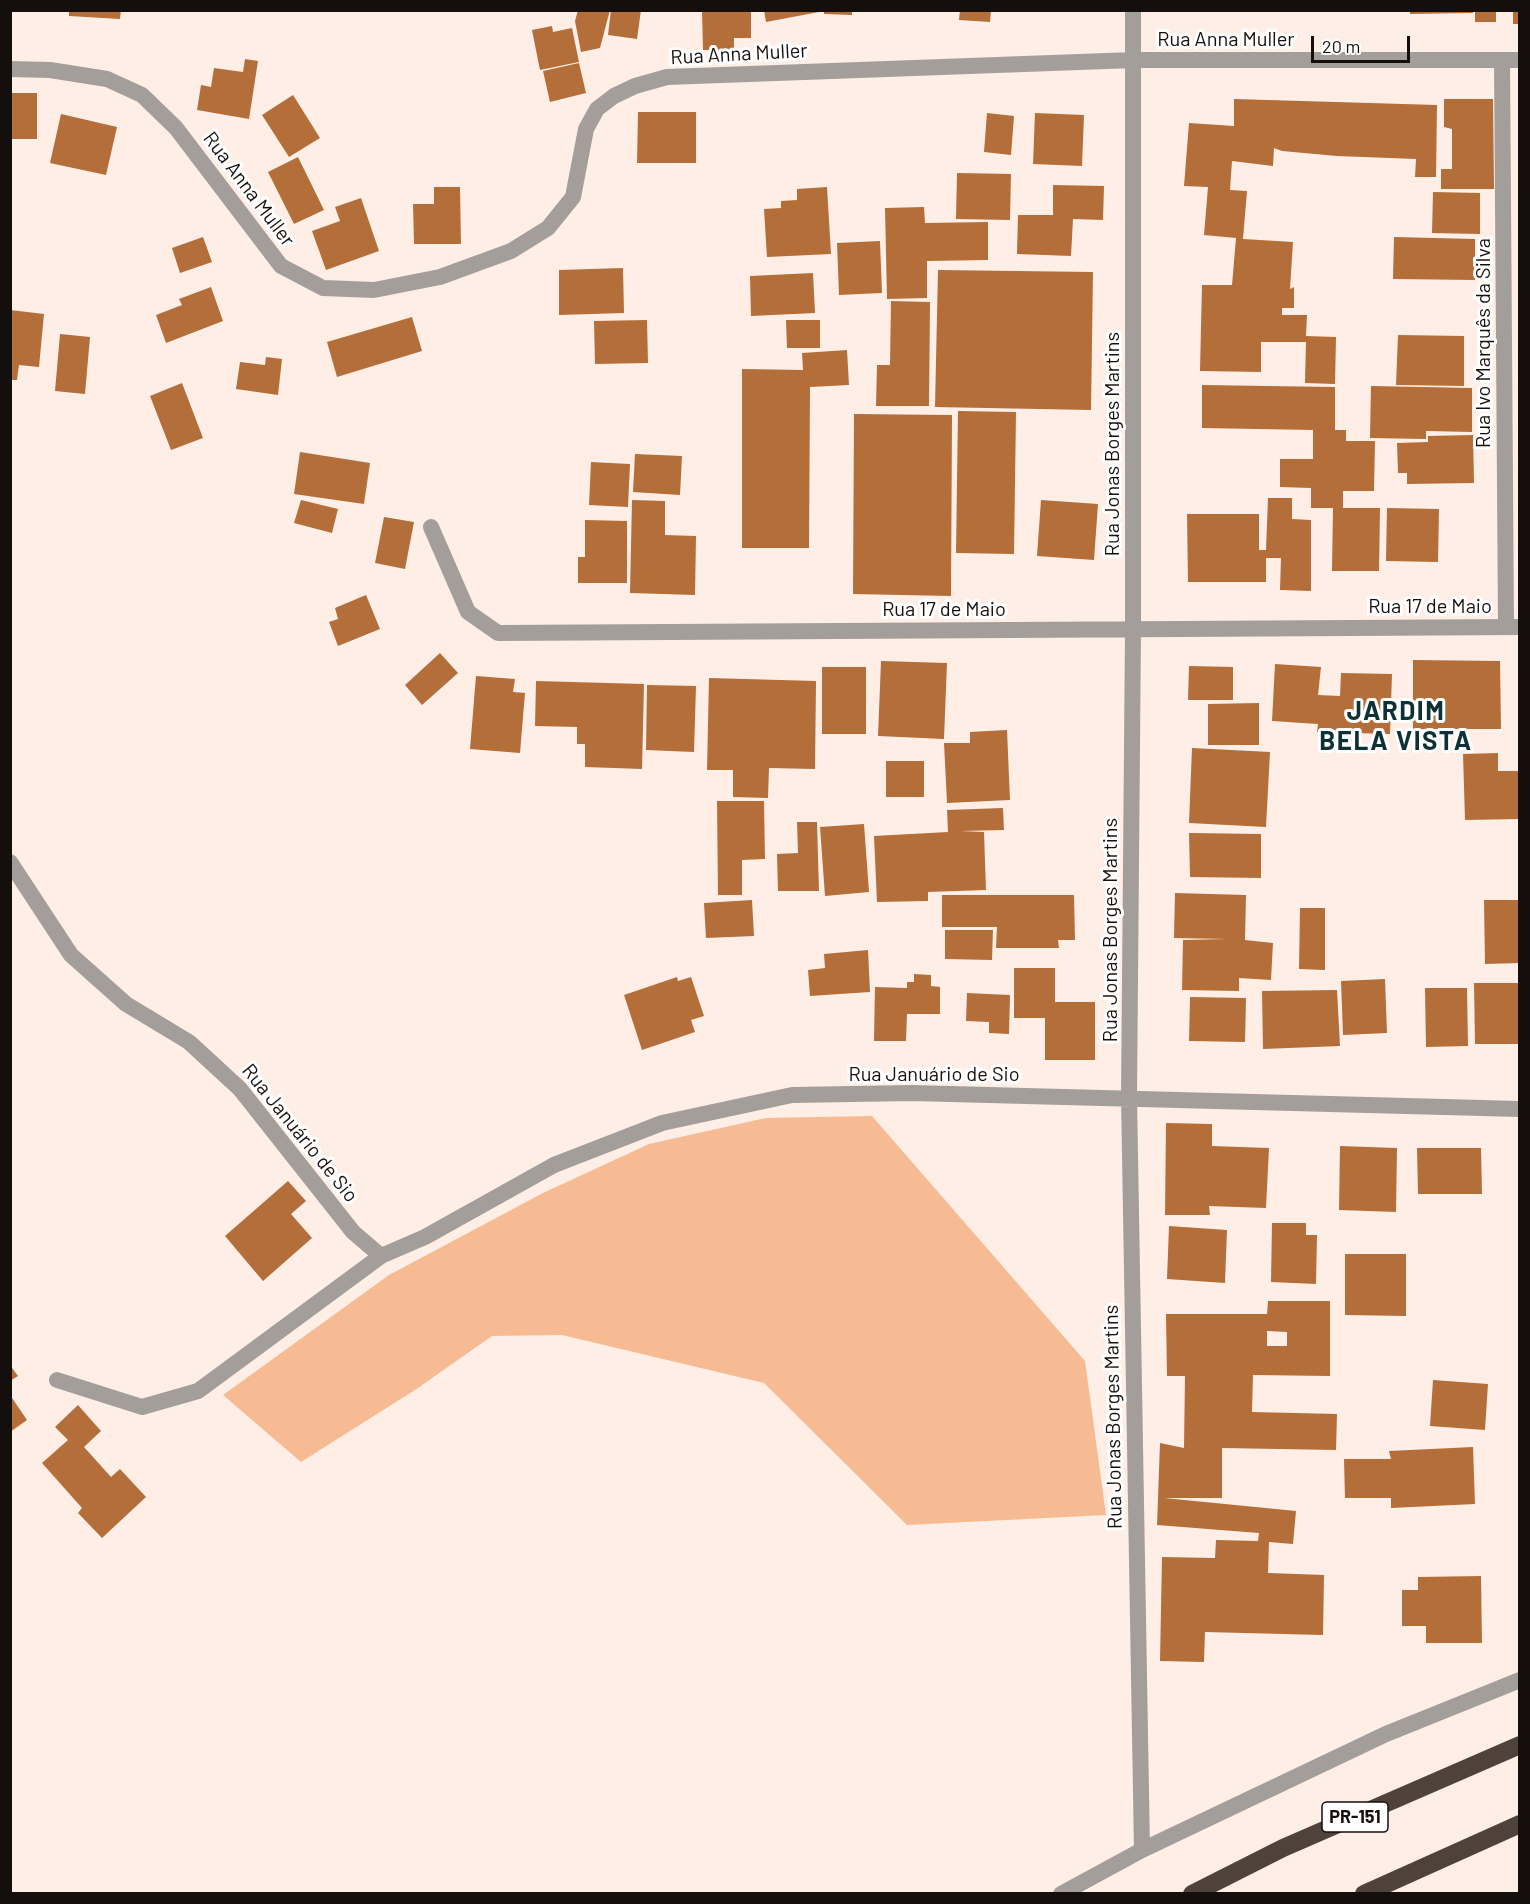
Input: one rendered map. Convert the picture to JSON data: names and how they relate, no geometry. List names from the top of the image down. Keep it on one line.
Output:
{"streets":{"highway":["PR-151"],"street":["Rua Anna Muller","Rua Ivo Marquês da Silva","Rua Jonas Borges Martins","Rua 17 de Maio","Rua Januário de Sio"]},"crossings":[["Rua Anna Muller","Rua Ivo Marquês da Silva"],["Rua Anna Muller","Rua Jonas Borges Martins"],["Rua Ivo Marquês da Silva","Rua 17 de Maio"],["Rua Jonas Borges Martins","Rua 17 de Maio"],["Rua Jonas Borges Martins","Rua Januário de Sio"]],"districts":["JARDIM BELA VISTA"],"scale_bar":"20 m"}
